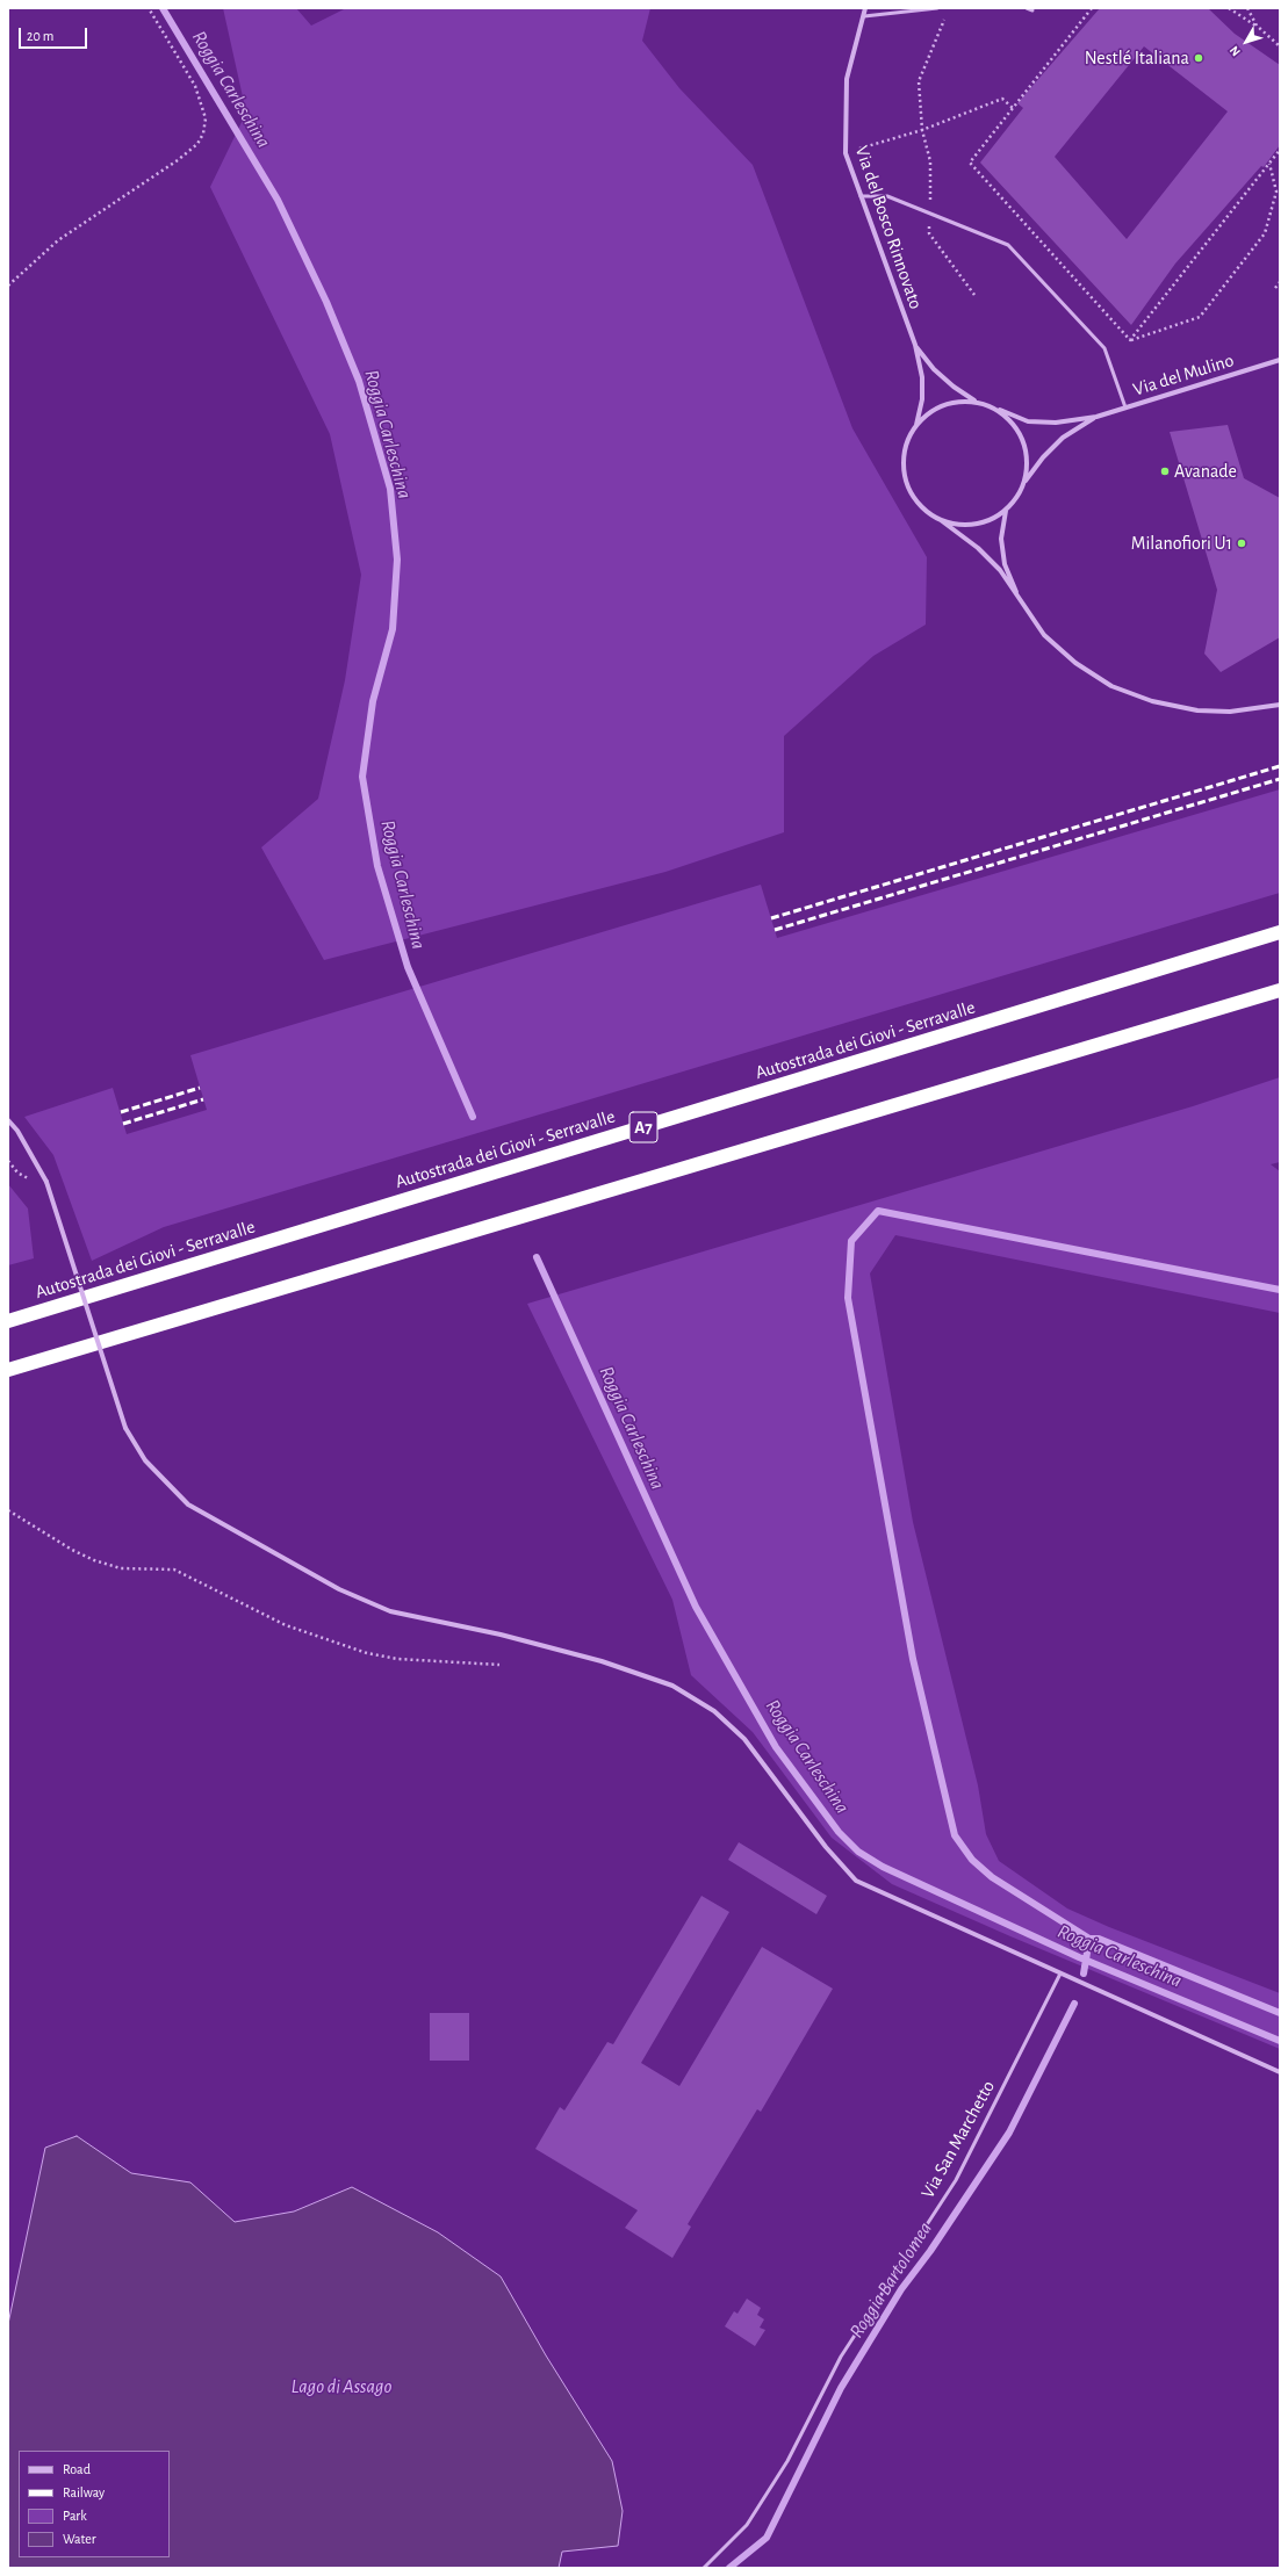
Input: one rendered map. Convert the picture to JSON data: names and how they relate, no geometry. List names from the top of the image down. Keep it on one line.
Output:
{"streets":{"highway":["Autostrada dei Giovi - Serravalle","A7"],"street":["Via del Bosco Rinnovato","Via del Mulino"],"lane":["Via San Marchetto"]},"crossings":[["Via del Bosco Rinnovato","Via del Mulino"]],"water":["Roggia Carleschina","Roggia Bartolomea","Lago di Assago"],"places":["Nestlé Italiana","Avanade","Milanofiori U1"],"legend":["Road","Railway","Park","Water"],"scale_bar":"20 m","north":"bottom left"}
